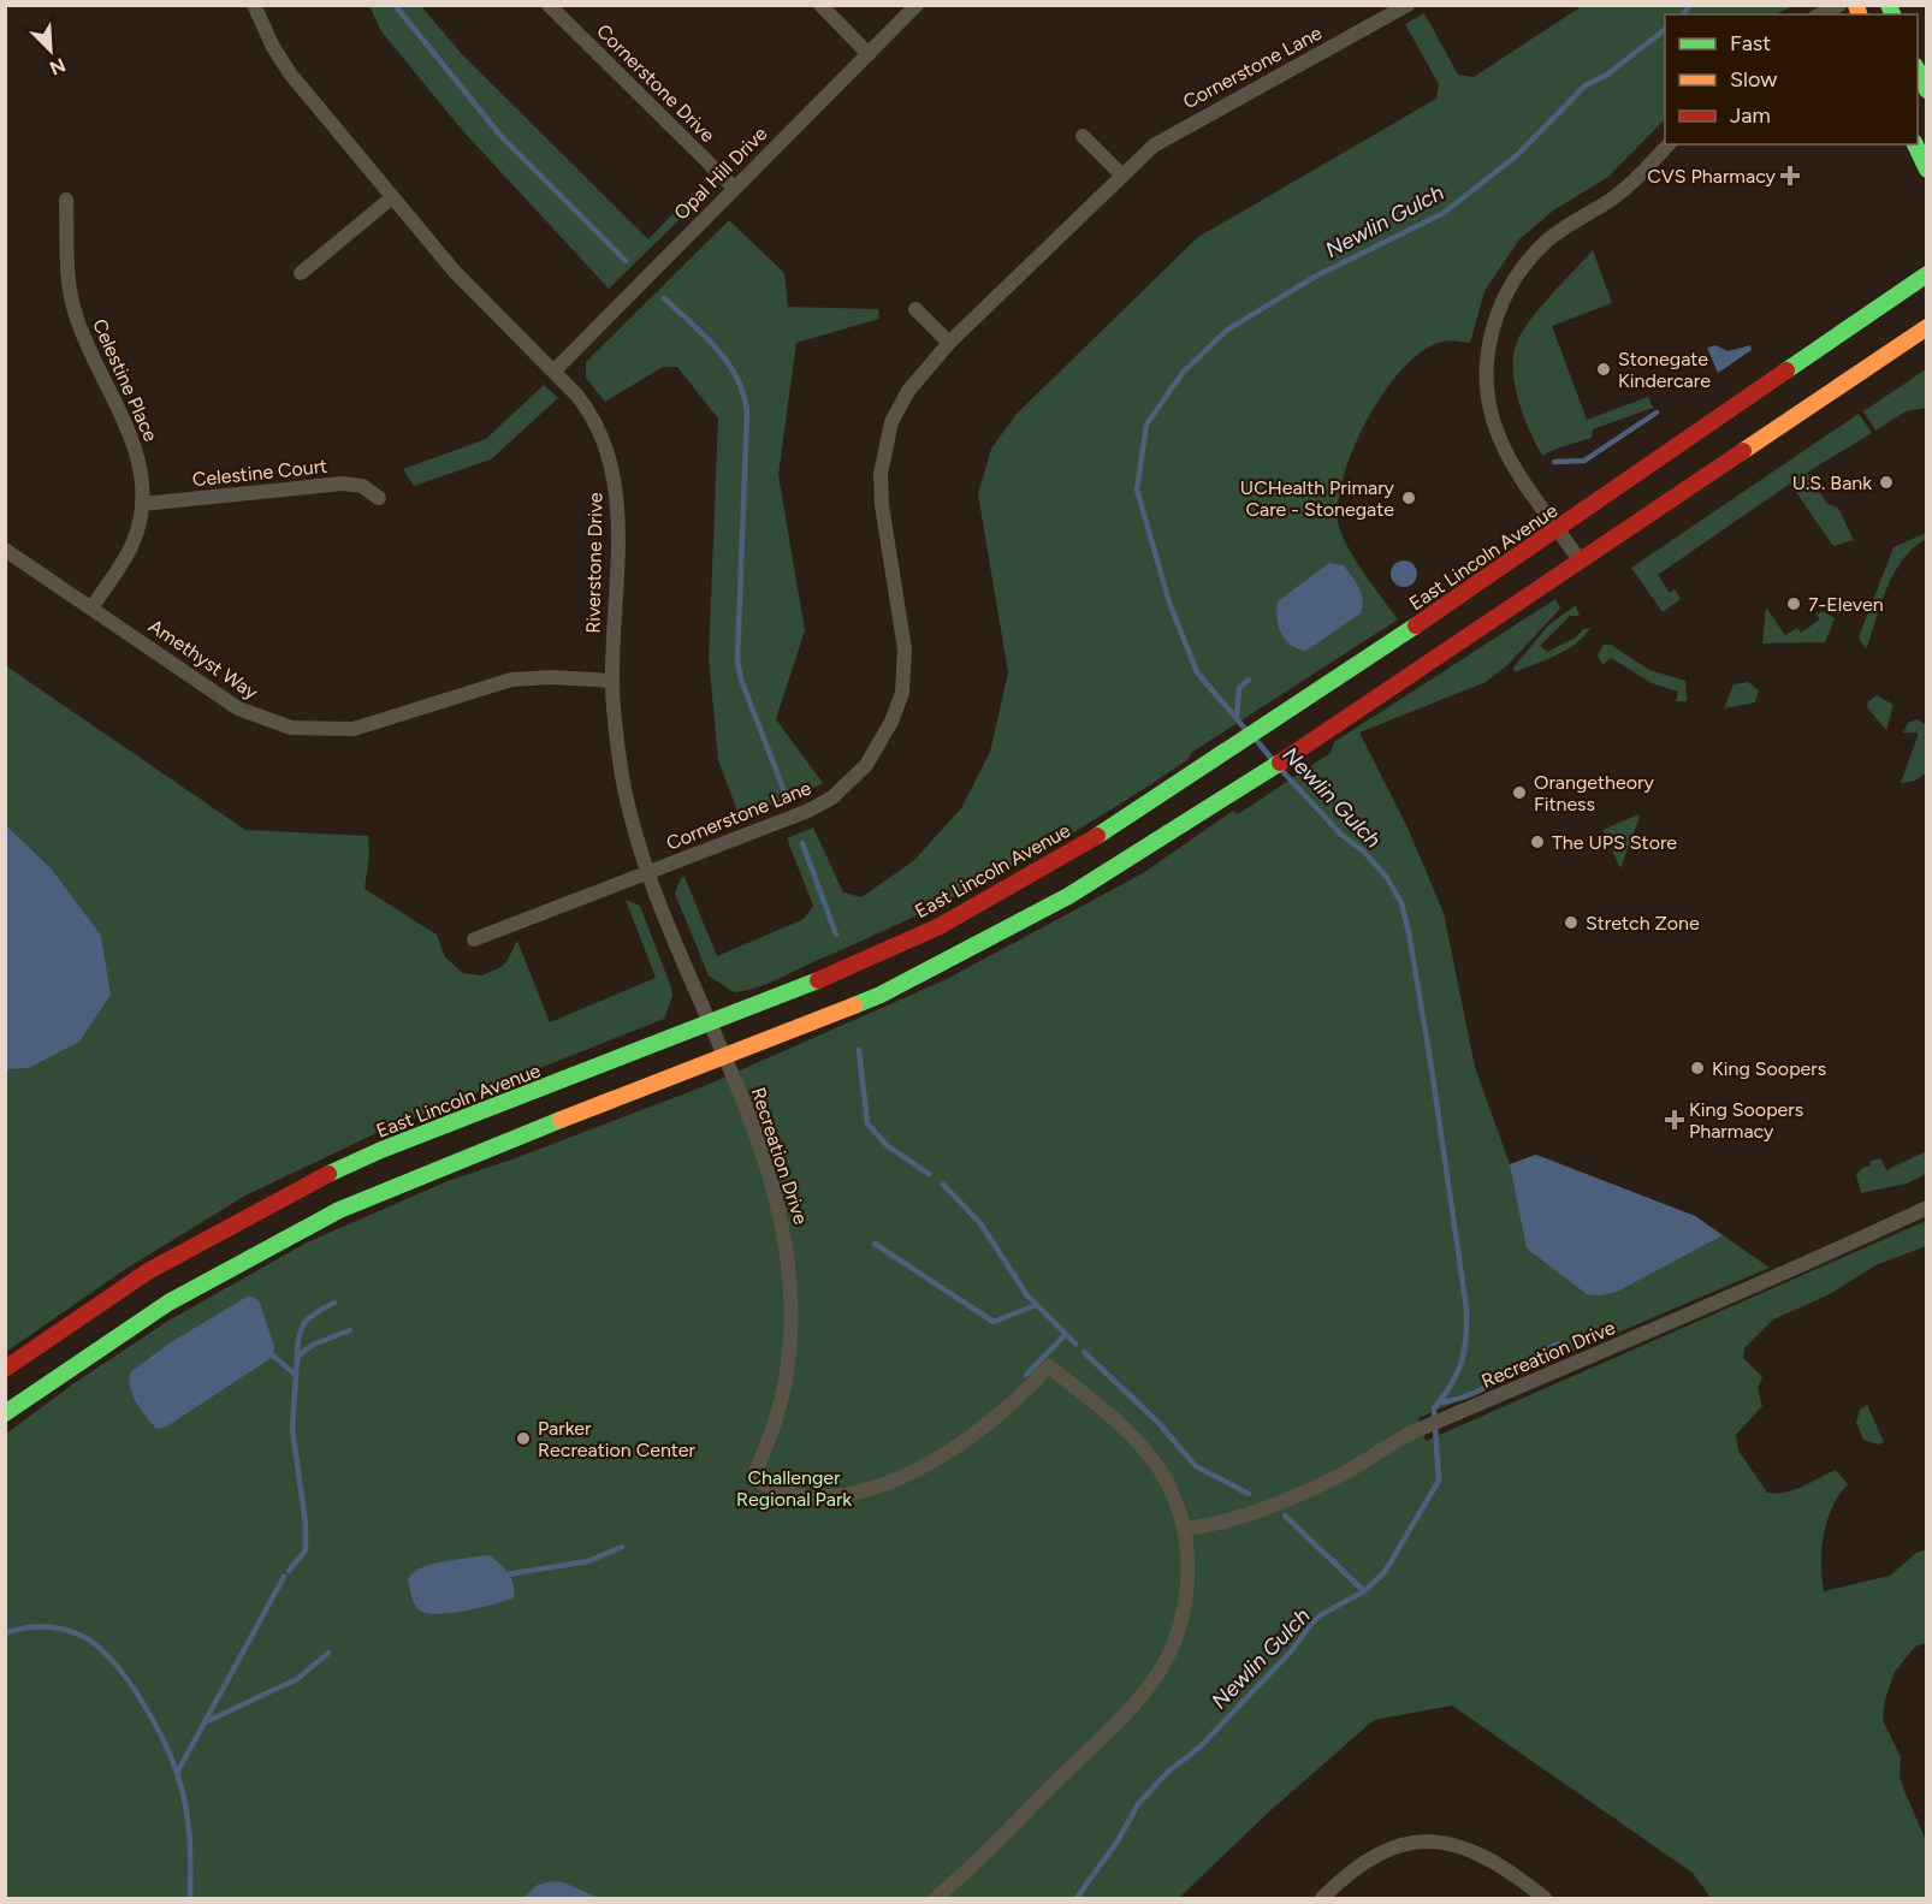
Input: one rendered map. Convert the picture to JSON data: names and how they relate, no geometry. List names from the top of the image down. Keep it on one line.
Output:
{"streets":{"main road":["East Lincoln Avenue"],"street":["Cornerstone Lane","Cornerstone Drive","Opal Hill Drive","Celestine Place","Celestine Court","Riverstone Drive","Amethyst Way","Recreation Drive"]},"crossings":[["Cornerstone Lane","Riverstone Drive"],["Cornerstone Drive","Opal Hill Drive"],["Opal Hill Drive","Riverstone Drive"],["Celestine Place","Celestine Court"],["Celestine Place","Amethyst Way"],["East Lincoln Avenue","Riverstone Drive"],["Riverstone Drive","Amethyst Way"],["Riverstone Drive","Recreation Drive"]],"water":["Newlin Gulch"],"parks":["Challenger Regional Park"],"places":{"health":["CVS Pharmacy","King Soopers Pharmacy"],"other":["Stonegate Kindercare","U.S. Bank","UCHealth Primary Care - Stonegate","7-Eleven","Orangetheory Fitness","The UPS Store","Stretch Zone","King Soopers","Parker Recreation Center"]},"legend":["Fast","Slow","Jam"],"north":"bottom right"}
